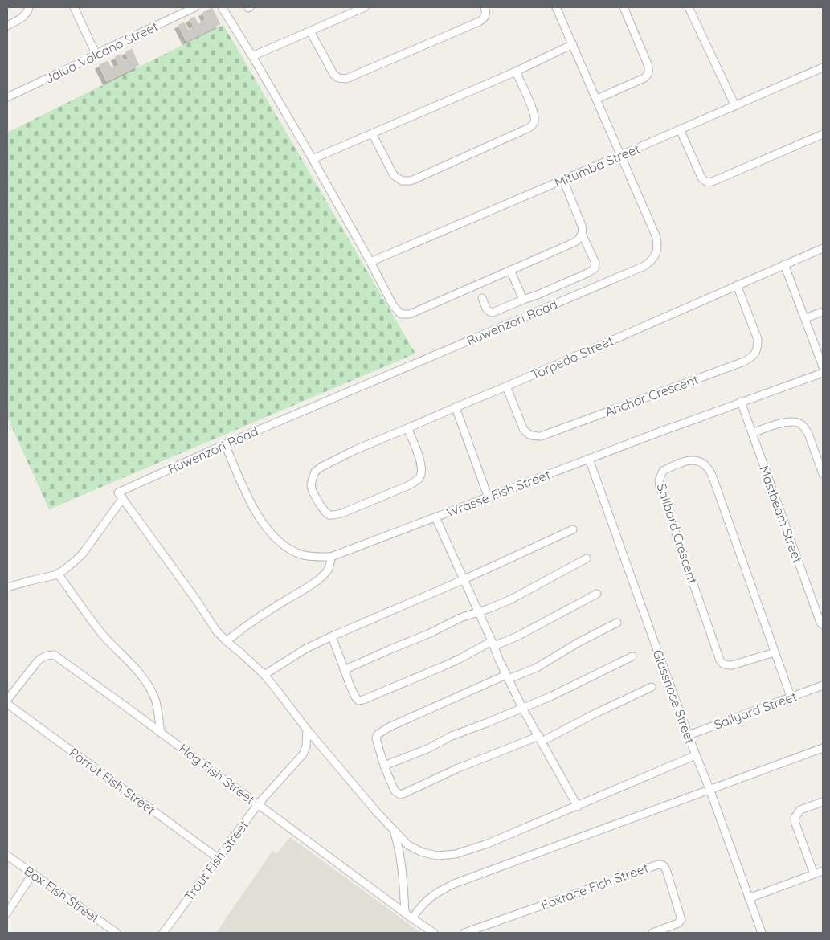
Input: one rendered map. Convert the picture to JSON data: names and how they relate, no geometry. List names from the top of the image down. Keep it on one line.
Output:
{"streets":{"street":["Jalua Volcano Street","Mitumba Street","Ruwenzori Road","Torpedo Street","Anchor Crescent","Wrasse Fish Street","Mastbeam Street","Sailbard Crescent","Glassnose Street","Sailyard Street","Hog Fish Street","Parrot Fish Street","Trout Fish Street","Foxface Fish Street","Box Fish Street"]},"crossings":[["Mitumba Street","Ruwenzori Road"],["Ruwenzori Road","Wrasse Fish Street"],["Torpedo Street","Anchor Crescent"],["Wrasse Fish Street","Mastbeam Street"],["Wrasse Fish Street","Glassnose Street"],["Sailbard Crescent","Sailyard Street"],["Glassnose Street","Sailyard Street"],["Hog Fish Street","Trout Fish Street"],["Parrot Fish Street","Trout Fish Street"]]}
